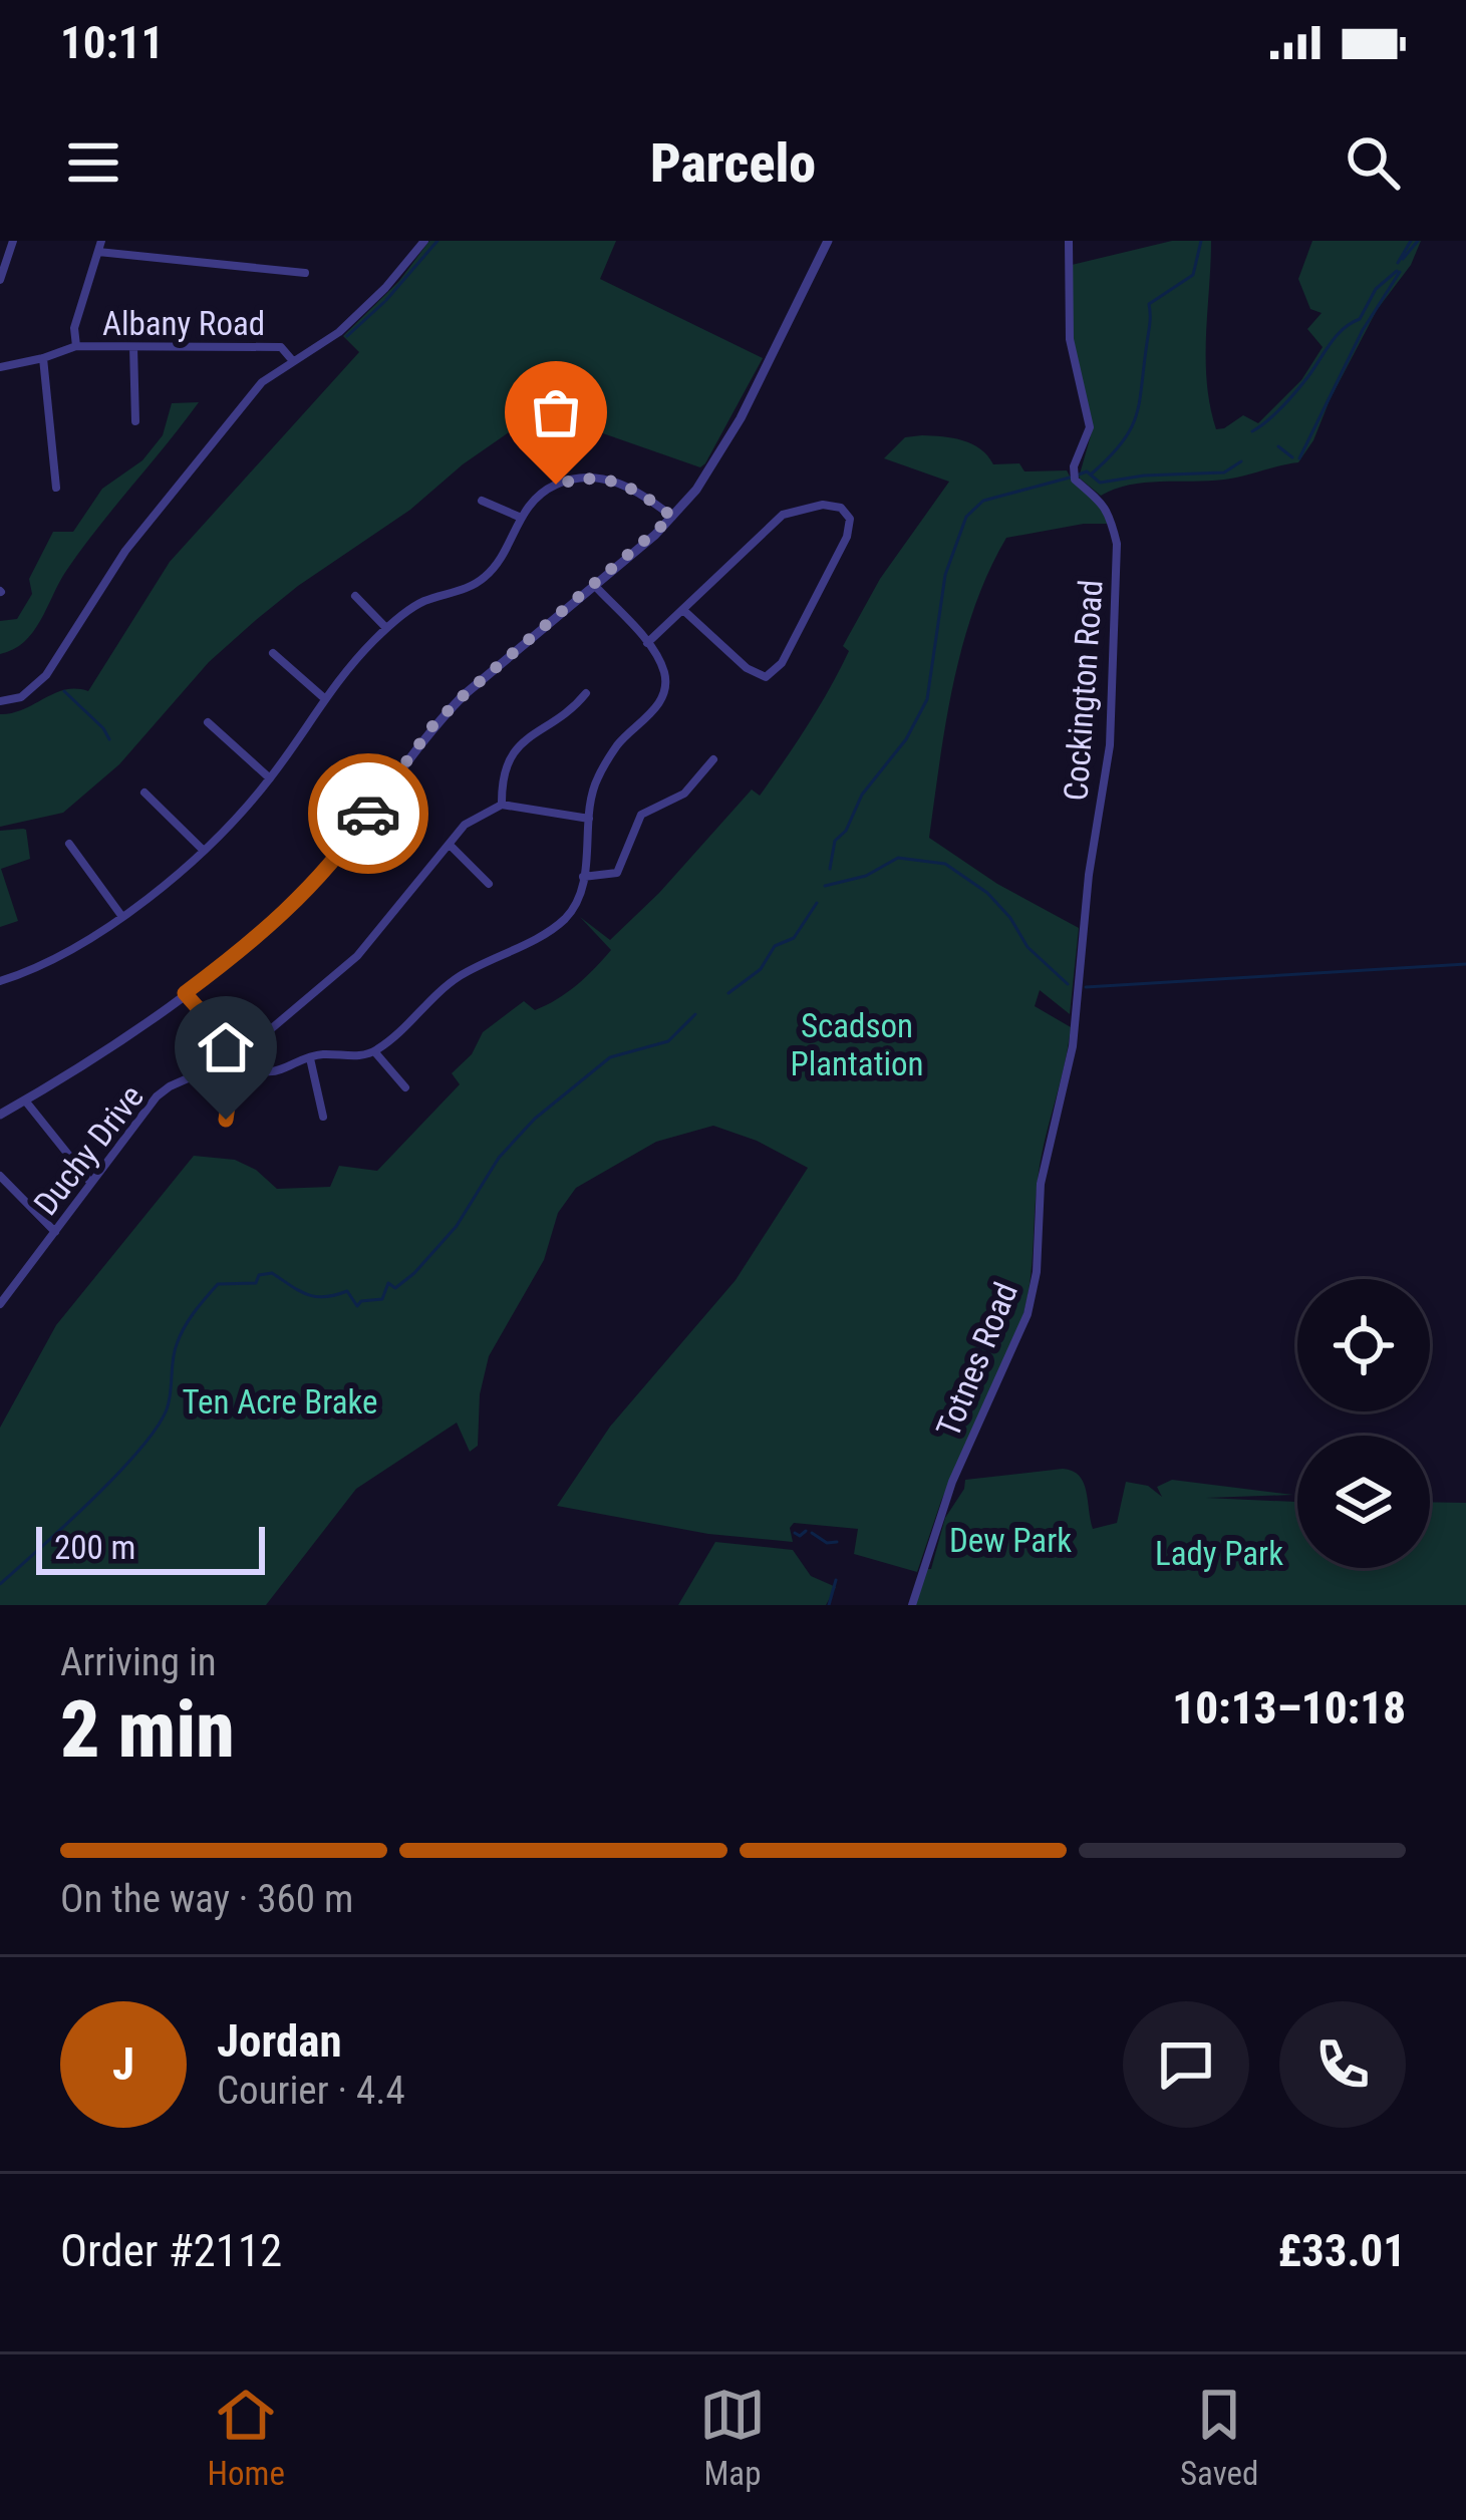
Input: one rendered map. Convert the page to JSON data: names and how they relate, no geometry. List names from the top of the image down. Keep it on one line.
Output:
{"streets":{"street":["Albany Road","Cockington Road","Duchy Drive","Totnes Road"]},"crossings":[["Cockington Road","Totnes Road"]],"parks":["Scadson Plantation","Ten Acre Brake","Dew Park","Lady Park"],"scale_bar":"200 m","page":{"status":"10:11","header":"Parcelo","scale":"200 m","heading":["2 min","Arriving in","10:13–10:18"],"panel":["Jordan","Courier · 4.4","Order #2112","£33.01"],"bar":"On the way · 360 m","round":"J","tabs":["Home","Map","Saved"]}}
